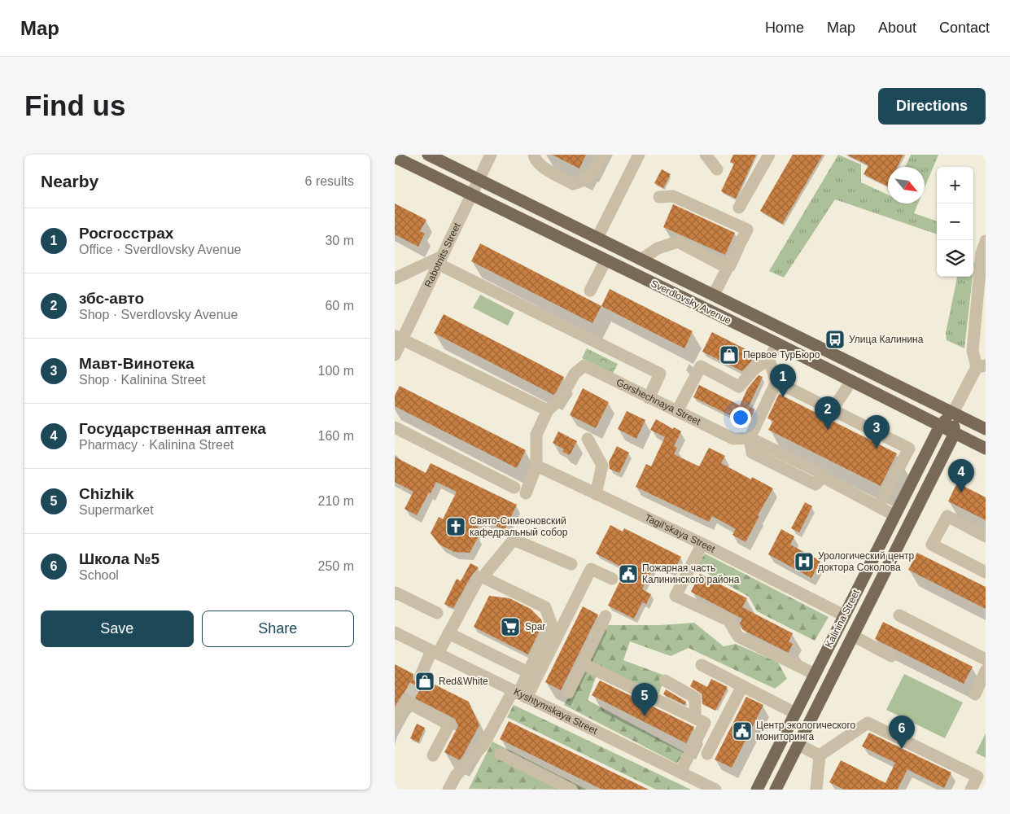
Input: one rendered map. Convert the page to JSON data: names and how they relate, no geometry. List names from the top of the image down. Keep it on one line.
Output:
{"streets":{"main road":["Sverdlovsky Avenue","Kalinina Street"],"street":["Rabotnits Street","Gorshechnaya Street","Tagil'skaya Street","Kyshtymskaya Street"]},"crossings":[["Rabotnits Street","Sverdlovsky Avenue"],["Sverdlovsky Avenue","Kalinina Street"],["Tagil'skaya Street","Kalinina Street"]],"places":{"bus stop":["Улица Калинина"],"shop":["Первое ТурБюро","Red&White"],"church":["Свято-Симеоновский кафедральный собор"],"hospital":["Урологический центр доктора Соколова"],"public building":["Пожарная часть Калининского района","Центр экологического мониторинга"],"supermarket":["Spar"]},"north":"bottom right","page":{"header":"Map","nav":["Home","Map","About","Contact"],"buttons":["Directions",["Save","Share"]],"title":"Find us","heading":["Nearby","6 results"],"map_buttons":["+","−"],"list":[{"mark":"1","name":"Росгосстрах","note":"Office · Sverdlovsky Avenue","value":"30 m"},{"mark":"2","name":"збс-авто","note":"Shop · Sverdlovsky Avenue","value":"60 m"},{"mark":"3","name":"Мавт-Винотека","note":"Shop · Kalinina Street","value":"100 m"},{"mark":"4","name":"Государственная аптека","note":"Pharmacy · Kalinina Street","value":"160 m"},{"mark":"5","name":"Chizhik","note":"Supermarket","value":"210 m"},{"mark":"6","name":"Школа №5","note":"School","value":"250 m"}],"pins":["1","2","3","4","5","6"]}}
